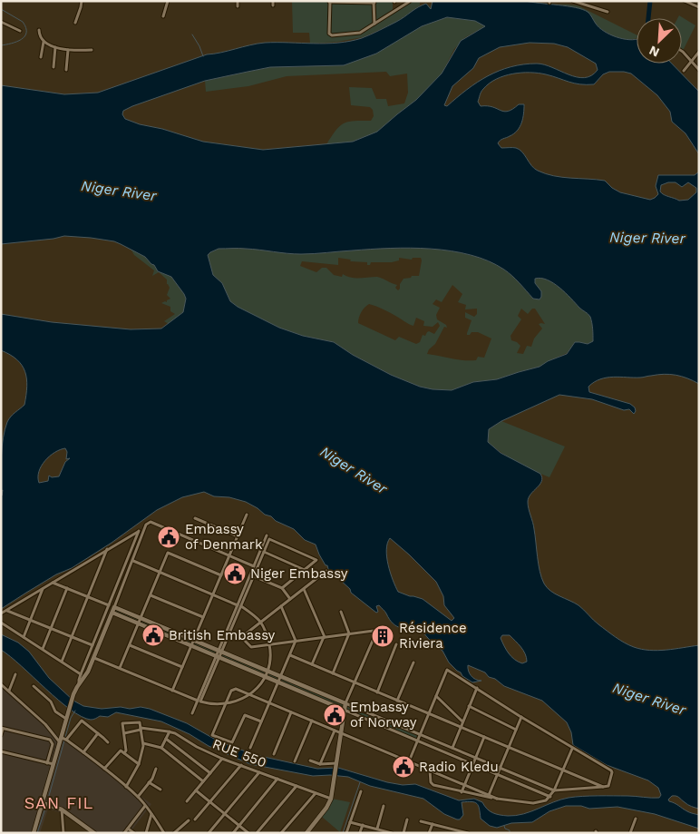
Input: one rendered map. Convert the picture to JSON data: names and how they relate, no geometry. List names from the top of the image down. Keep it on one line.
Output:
{"streets":{"street":["RUE 550"]},"districts":["SAN FIL"],"water":["Niger River"],"places":{"public building":["Embassy of Denmark","Niger Embassy","British Embassy","Embassy of Norway","Radio Kledu"],"building":["Résidence Riviera"]},"north":"bottom left"}
